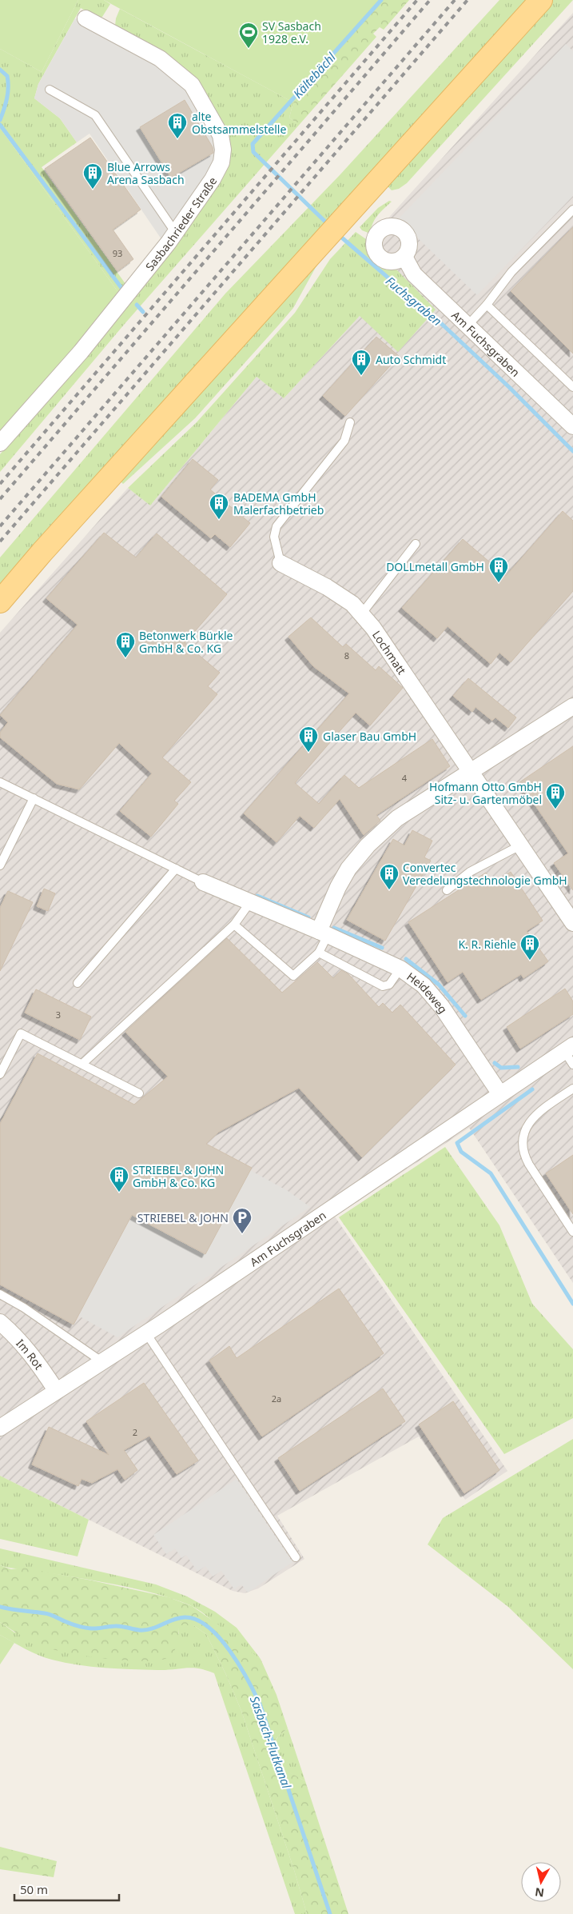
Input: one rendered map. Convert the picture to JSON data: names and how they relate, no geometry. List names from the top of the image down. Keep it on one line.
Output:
{"streets":{"street":["Sasbachrieder Straße","Am Fuchsgraben","Lochmatt","Heideweg","Im Rot"]},"crossings":[["Am Fuchsgraben","Heideweg"],["Am Fuchsgraben","Im Rot"]],"water":["Kältebächl","Fuchsgraben","Sasbach-Flutkanal"],"places":{"sports":["SV Sasbach 1928 e.V."],"building":["alte Obstsammelstelle","Blue Arrows Arena Sasbach","Auto Schmidt","BADEMA GmbH Malerfachbetrieb","DOLLmetall GmbH","Betonwerk Bürkle GmbH & Co. KG","Glaser Bau GmbH","Hofmann Otto GmbH Sitz- u. Gartenmöbel","Convertec Veredelungstechnologie GmbH","K. R. Riehle","STRIEBEL & JOHN GmbH & Co. KG"],"parking":["STRIEBEL & JOHN"]},"house_numbers":["93","8","4","3","2a","2"],"scale_bar":"50 m","north":"bottom"}
